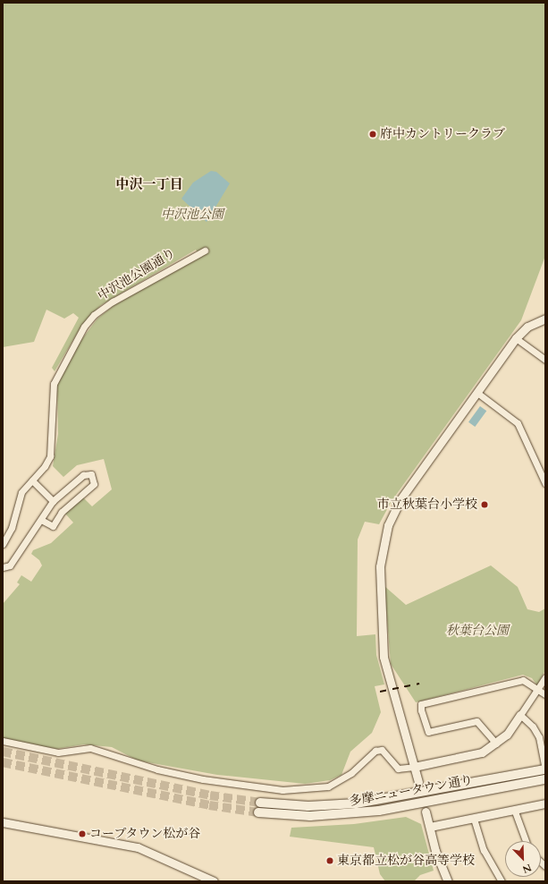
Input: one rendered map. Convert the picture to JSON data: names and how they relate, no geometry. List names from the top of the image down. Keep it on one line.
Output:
{"streets":{"main road":["多摩ニュータウン通り"],"street":["中沢池公園通り"]},"districts":["中沢一丁目"],"parks":["中沢池公園","秋葉台公園"],"places":["府中カントリークラブ","市立秋葉台小学校","コープタウン松が谷","東京都立松が谷高等学校"],"north":"bottom right"}
